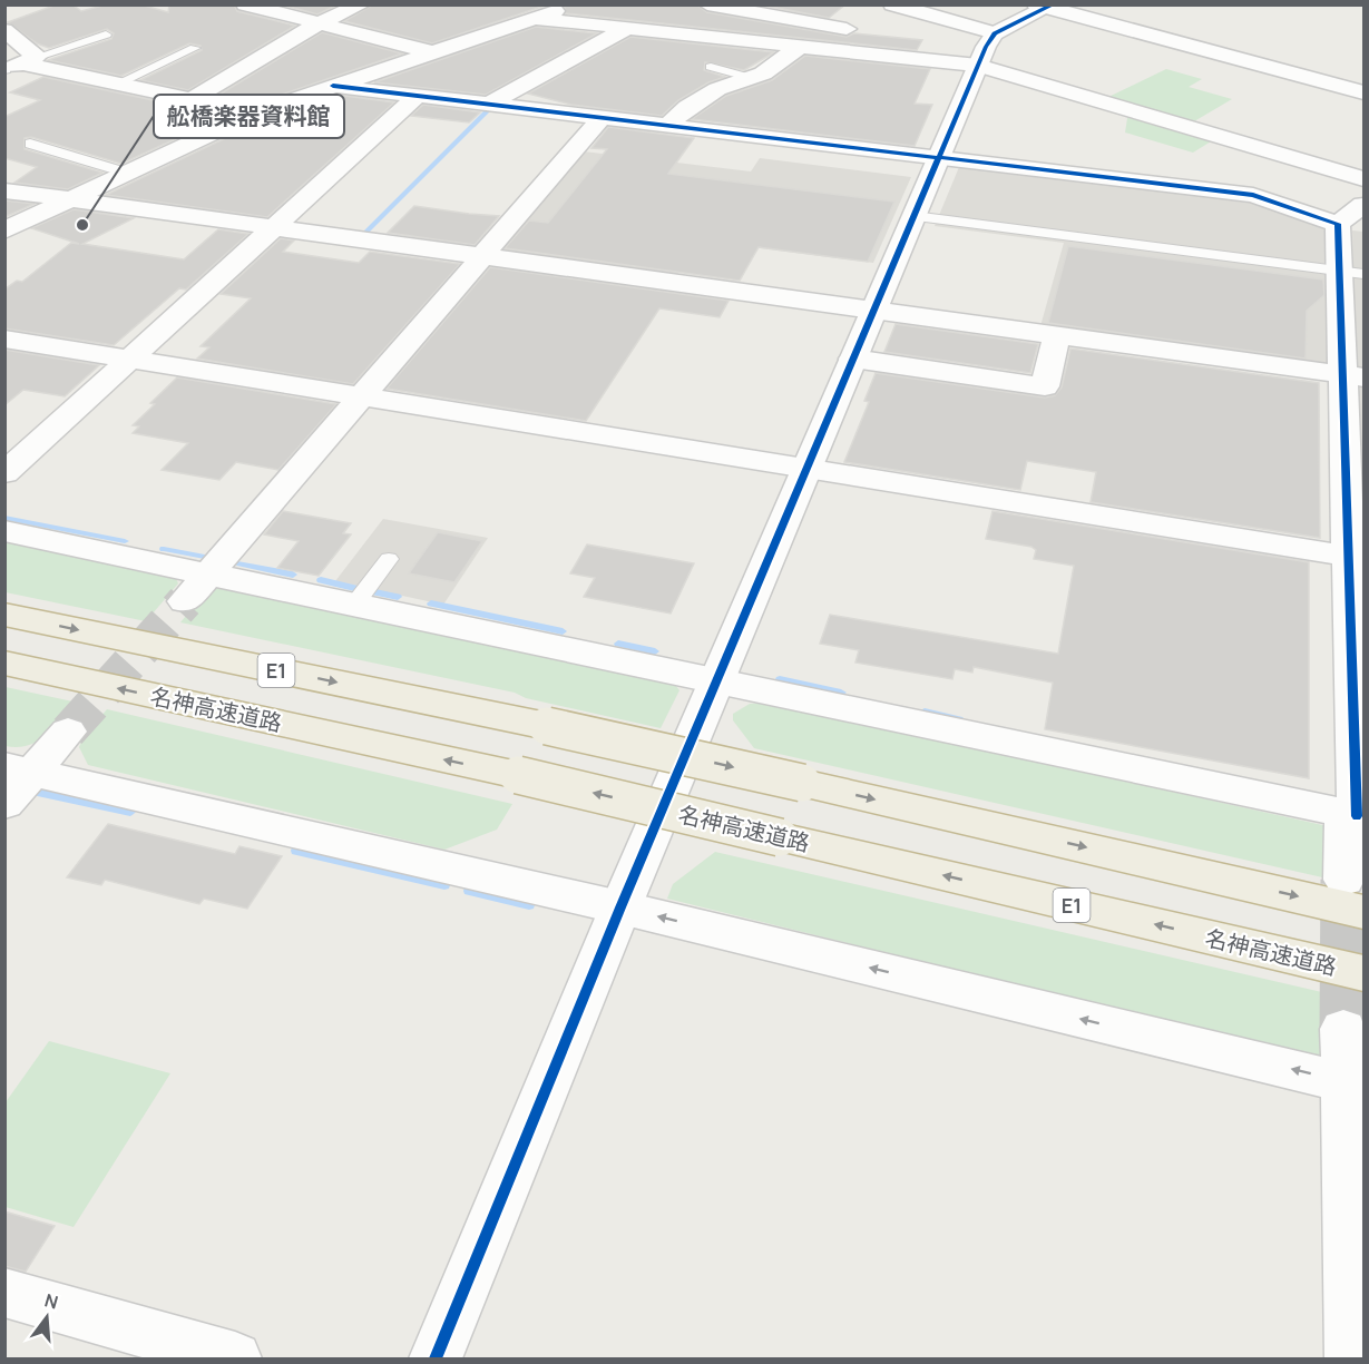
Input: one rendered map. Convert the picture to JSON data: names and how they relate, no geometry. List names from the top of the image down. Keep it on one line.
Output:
{"streets":{"highway":["E1","名神高速道路"]},"places":["舩橋楽器資料館"],"north":"top"}
